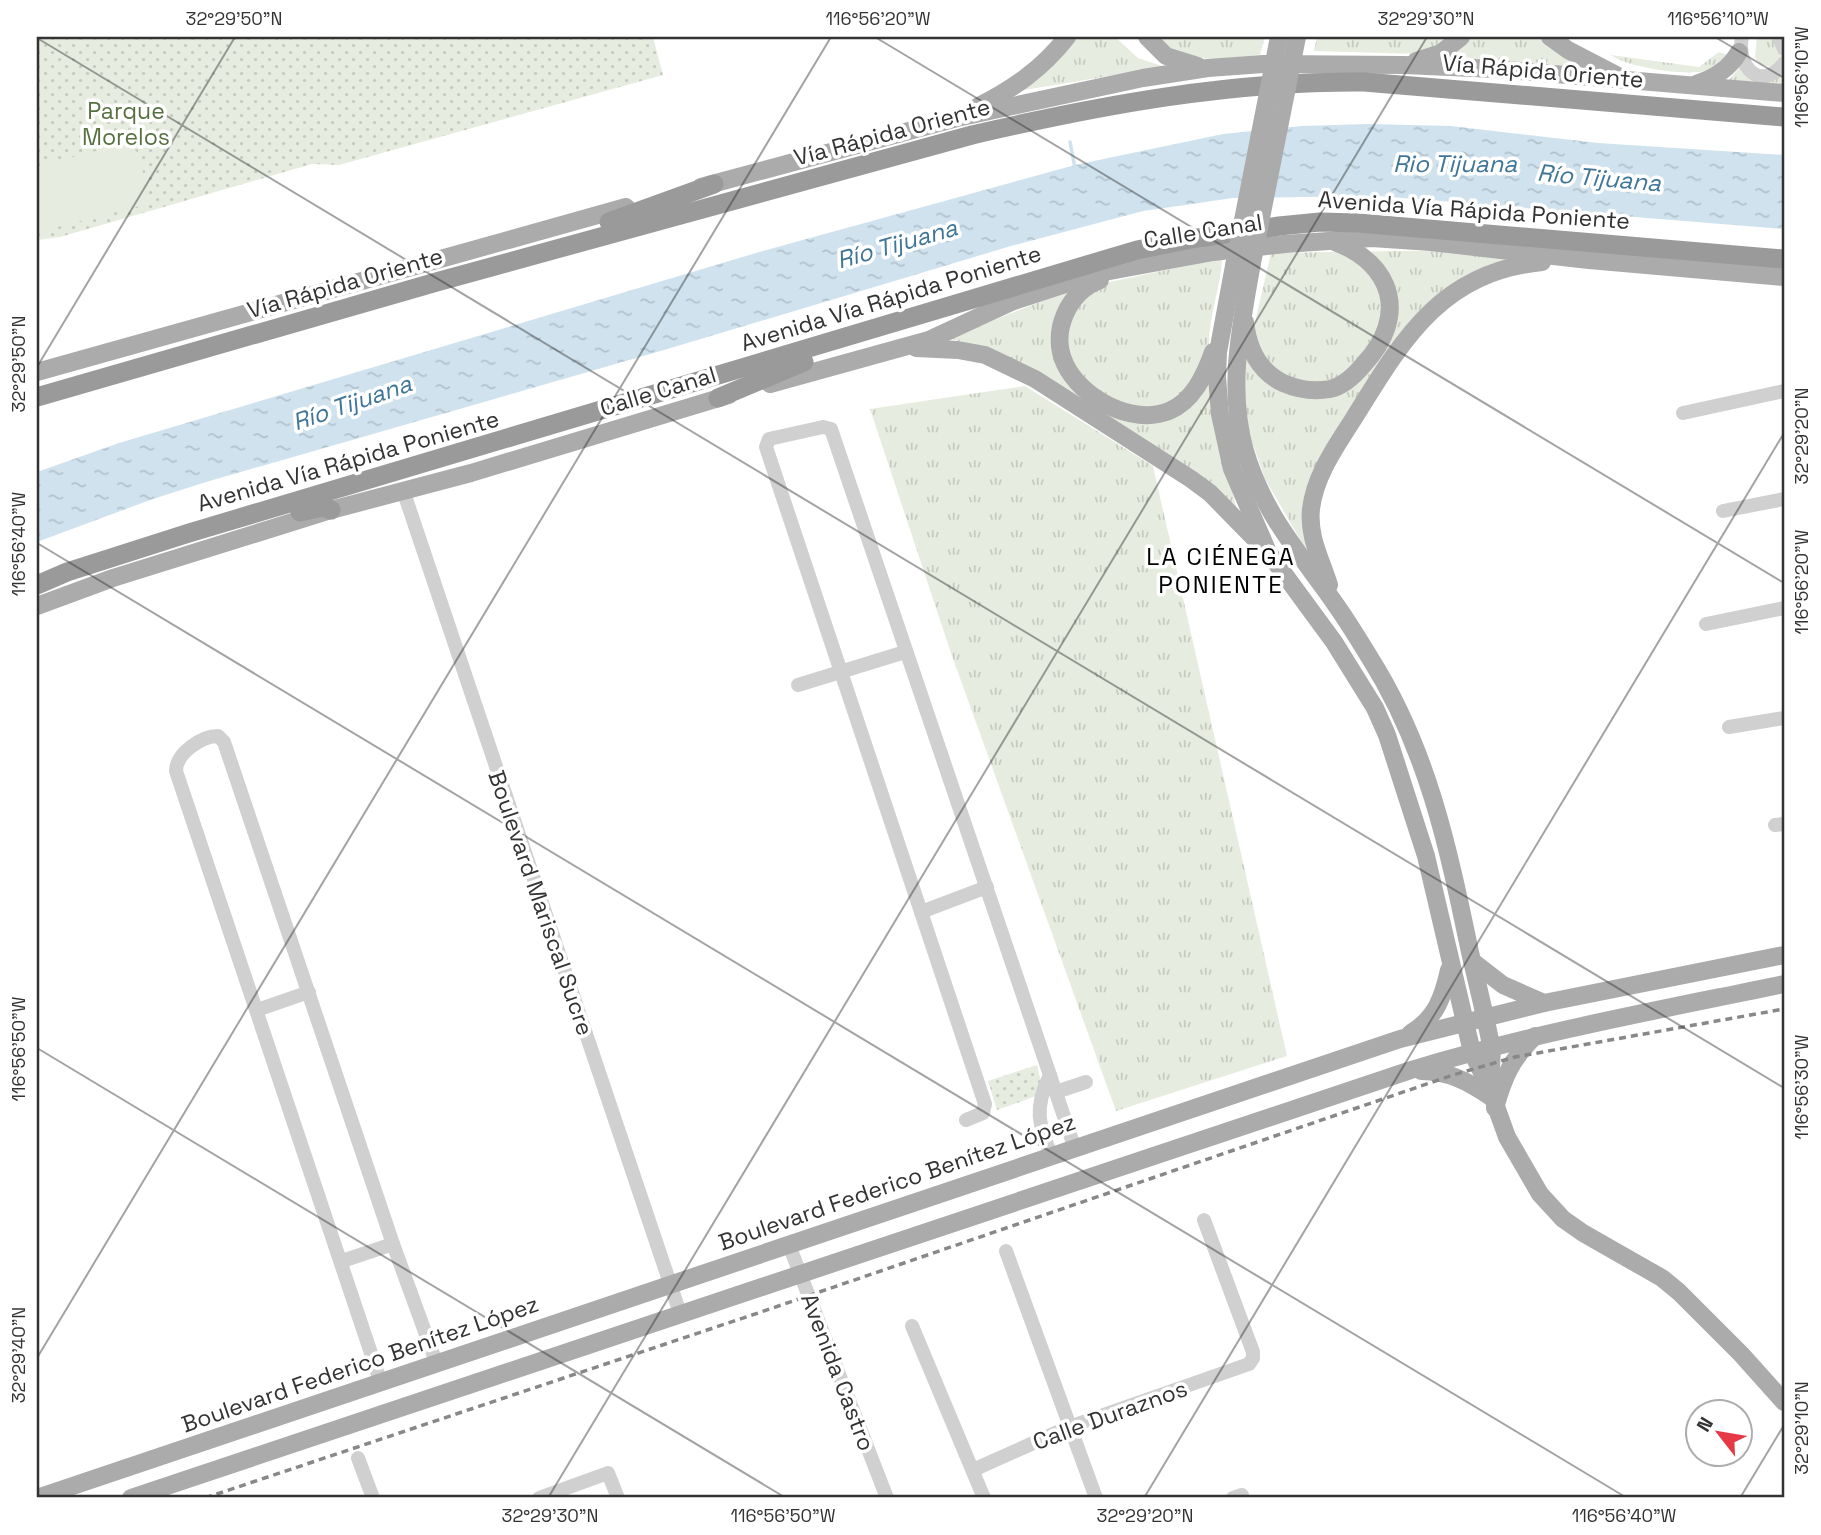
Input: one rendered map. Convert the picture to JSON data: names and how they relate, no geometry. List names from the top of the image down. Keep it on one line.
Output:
{"streets":{"highway":["Vía Rápida Oriente","Avenida Vía Rápida Poniente"],"main road":["Calle Canal","Boulevard Federico Benítez López"],"street":["Boulevard Mariscal Sucre","Avenida Castro","Calle Duraznos"]},"crossings":[["Calle Canal","Boulevard Mariscal Sucre"],["Boulevard Mariscal Sucre","Boulevard Federico Benítez López"],["Boulevard Federico Benítez López","Avenida Castro"]],"districts":["LA CIÉNEGA PONIENTE"],"water":["Rio Tijuana","Río Tijuana"],"parks":["Parque Morelos"],"north":"top left","coordinates":["32°29'50\"N","116°56'20\"W","32°29'30\"N","116°56'10\"W","32°29'20\"N","116°56'40\"W","116°56'50\"W","116°56'30\"W","32°29'40\"N","32°29'10\"N"]}
